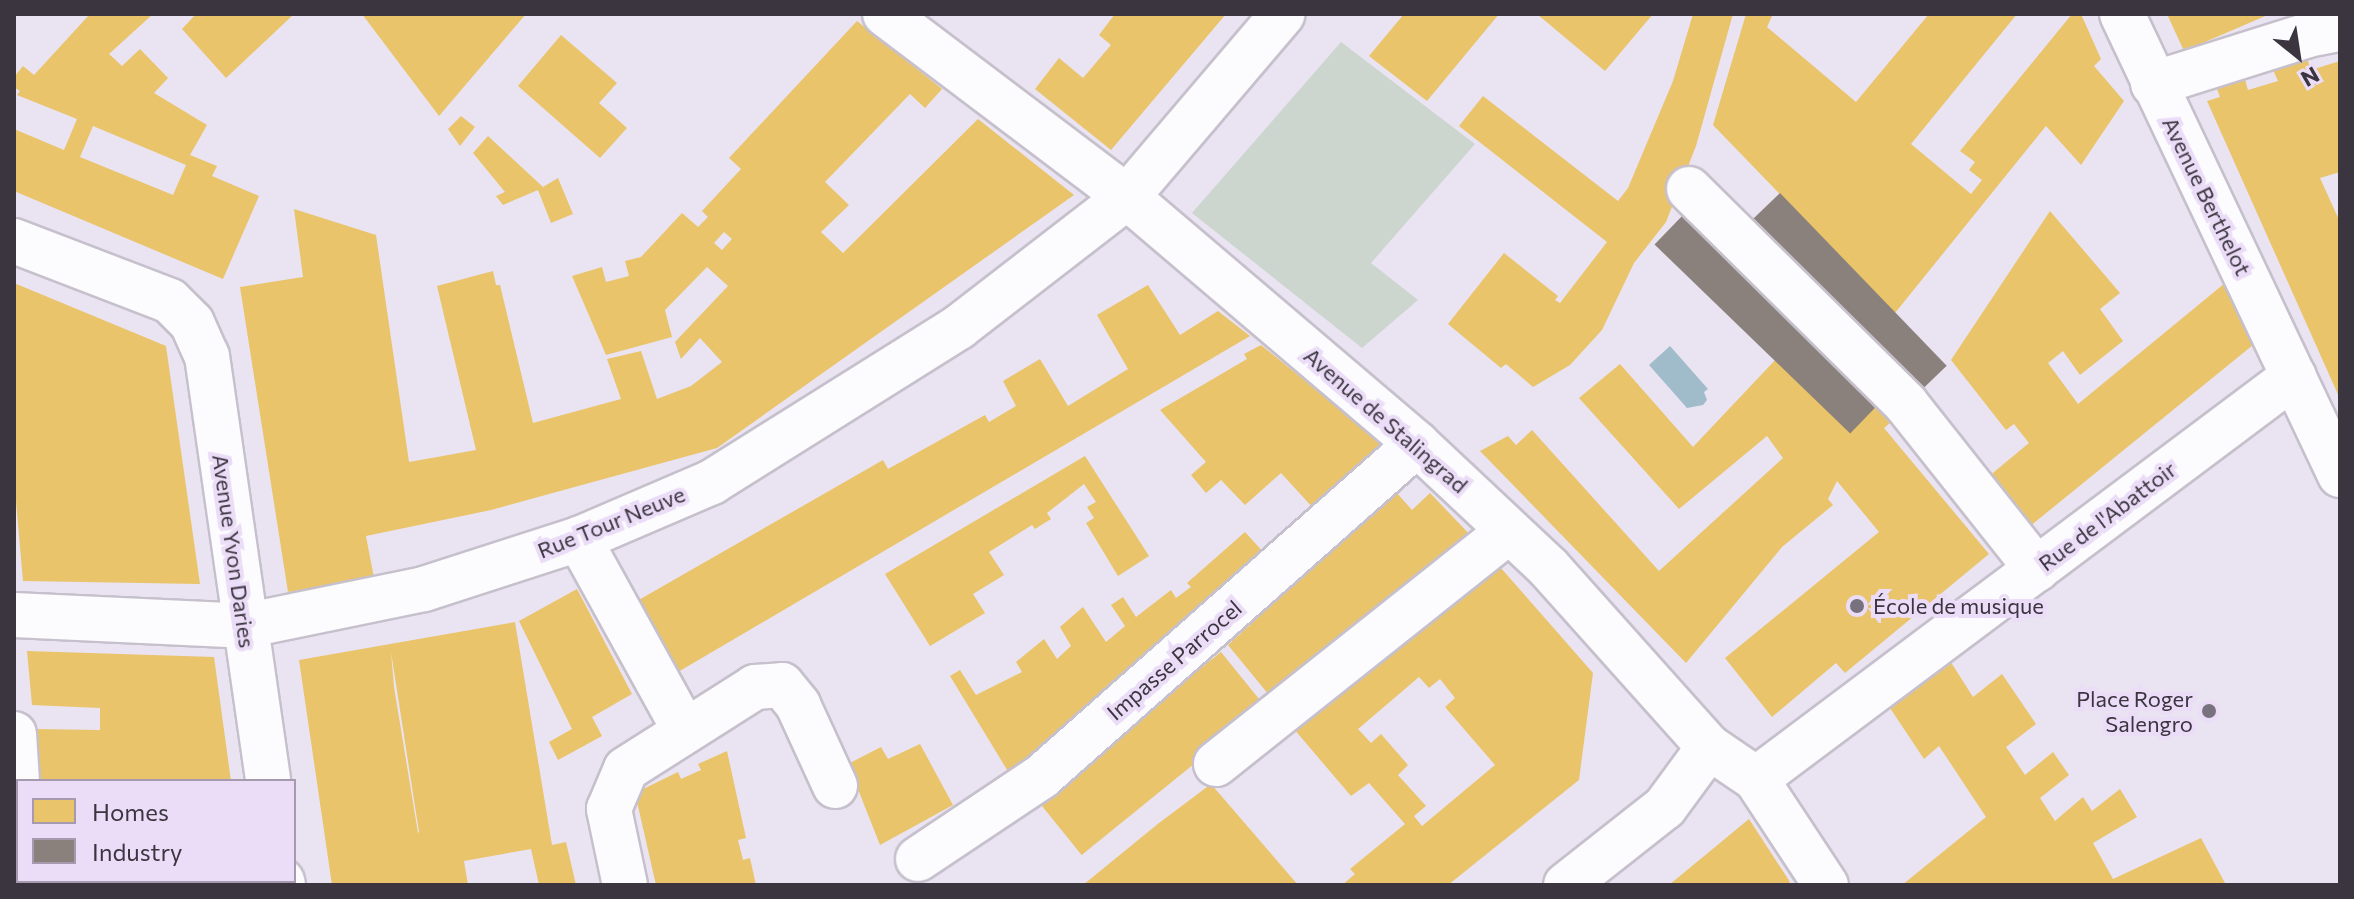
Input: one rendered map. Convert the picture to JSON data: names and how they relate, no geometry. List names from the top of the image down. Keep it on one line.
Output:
{"streets":{"street":["Avenue Berthelot","Avenue de Stalingrad","Rue de l'Abattoir","Rue Tour Neuve","Avenue Yvon Daries","Impasse Parrocel"]},"crossings":[["Avenue Berthelot","Rue de l'Abattoir"],["Avenue de Stalingrad","Rue de l'Abattoir"],["Avenue de Stalingrad","Rue Tour Neuve"],["Avenue de Stalingrad","Impasse Parrocel"],["Rue Tour Neuve","Avenue Yvon Daries"]],"places":["École de musique","Place Roger Salengro"],"legend":["Homes","Industry"],"north":"bottom right"}
